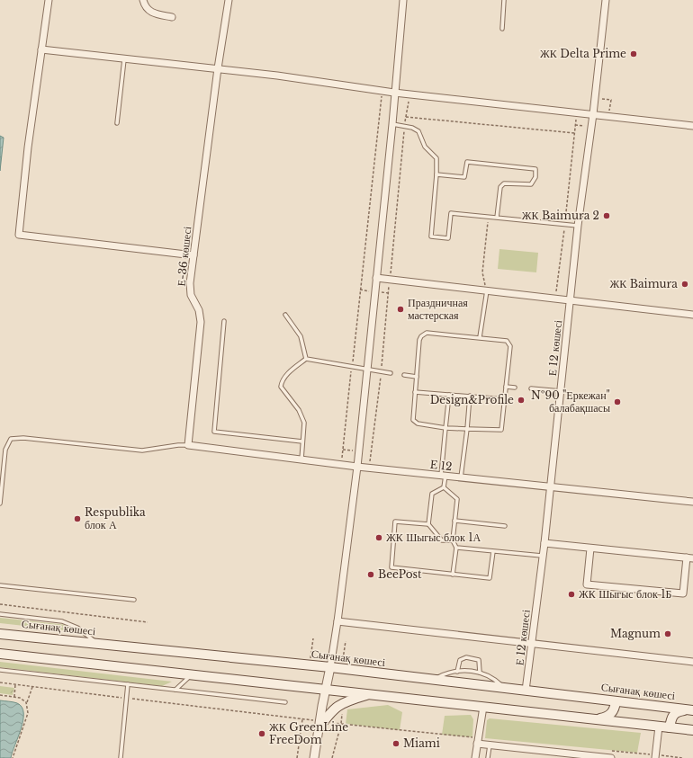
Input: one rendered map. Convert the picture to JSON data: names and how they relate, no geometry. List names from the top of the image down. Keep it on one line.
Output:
{"streets":{"main road":["Сығанақ көшесі"],"street":["Е-36 көшесі","Е 12 көшесі","E 12"]},"crossings":[["Е-36 көшесі","E 12"],["Е 12 көшесі","E 12"],["Е 12 көшесі","Сығанақ көшесі"]],"places":["ЖК Delta Prime","ЖК Baimura 2","ЖК Baimura","Праздничная мастерская","Design&Profile","№90 \"Еркежан\" балабақшасы","Respublika блок А","ЖК Шыгыс блок 1А","BeePost","ЖК Шыгыс блок 1Б","Magnum","ЖК GreenLine FreeDom","Miami"]}
